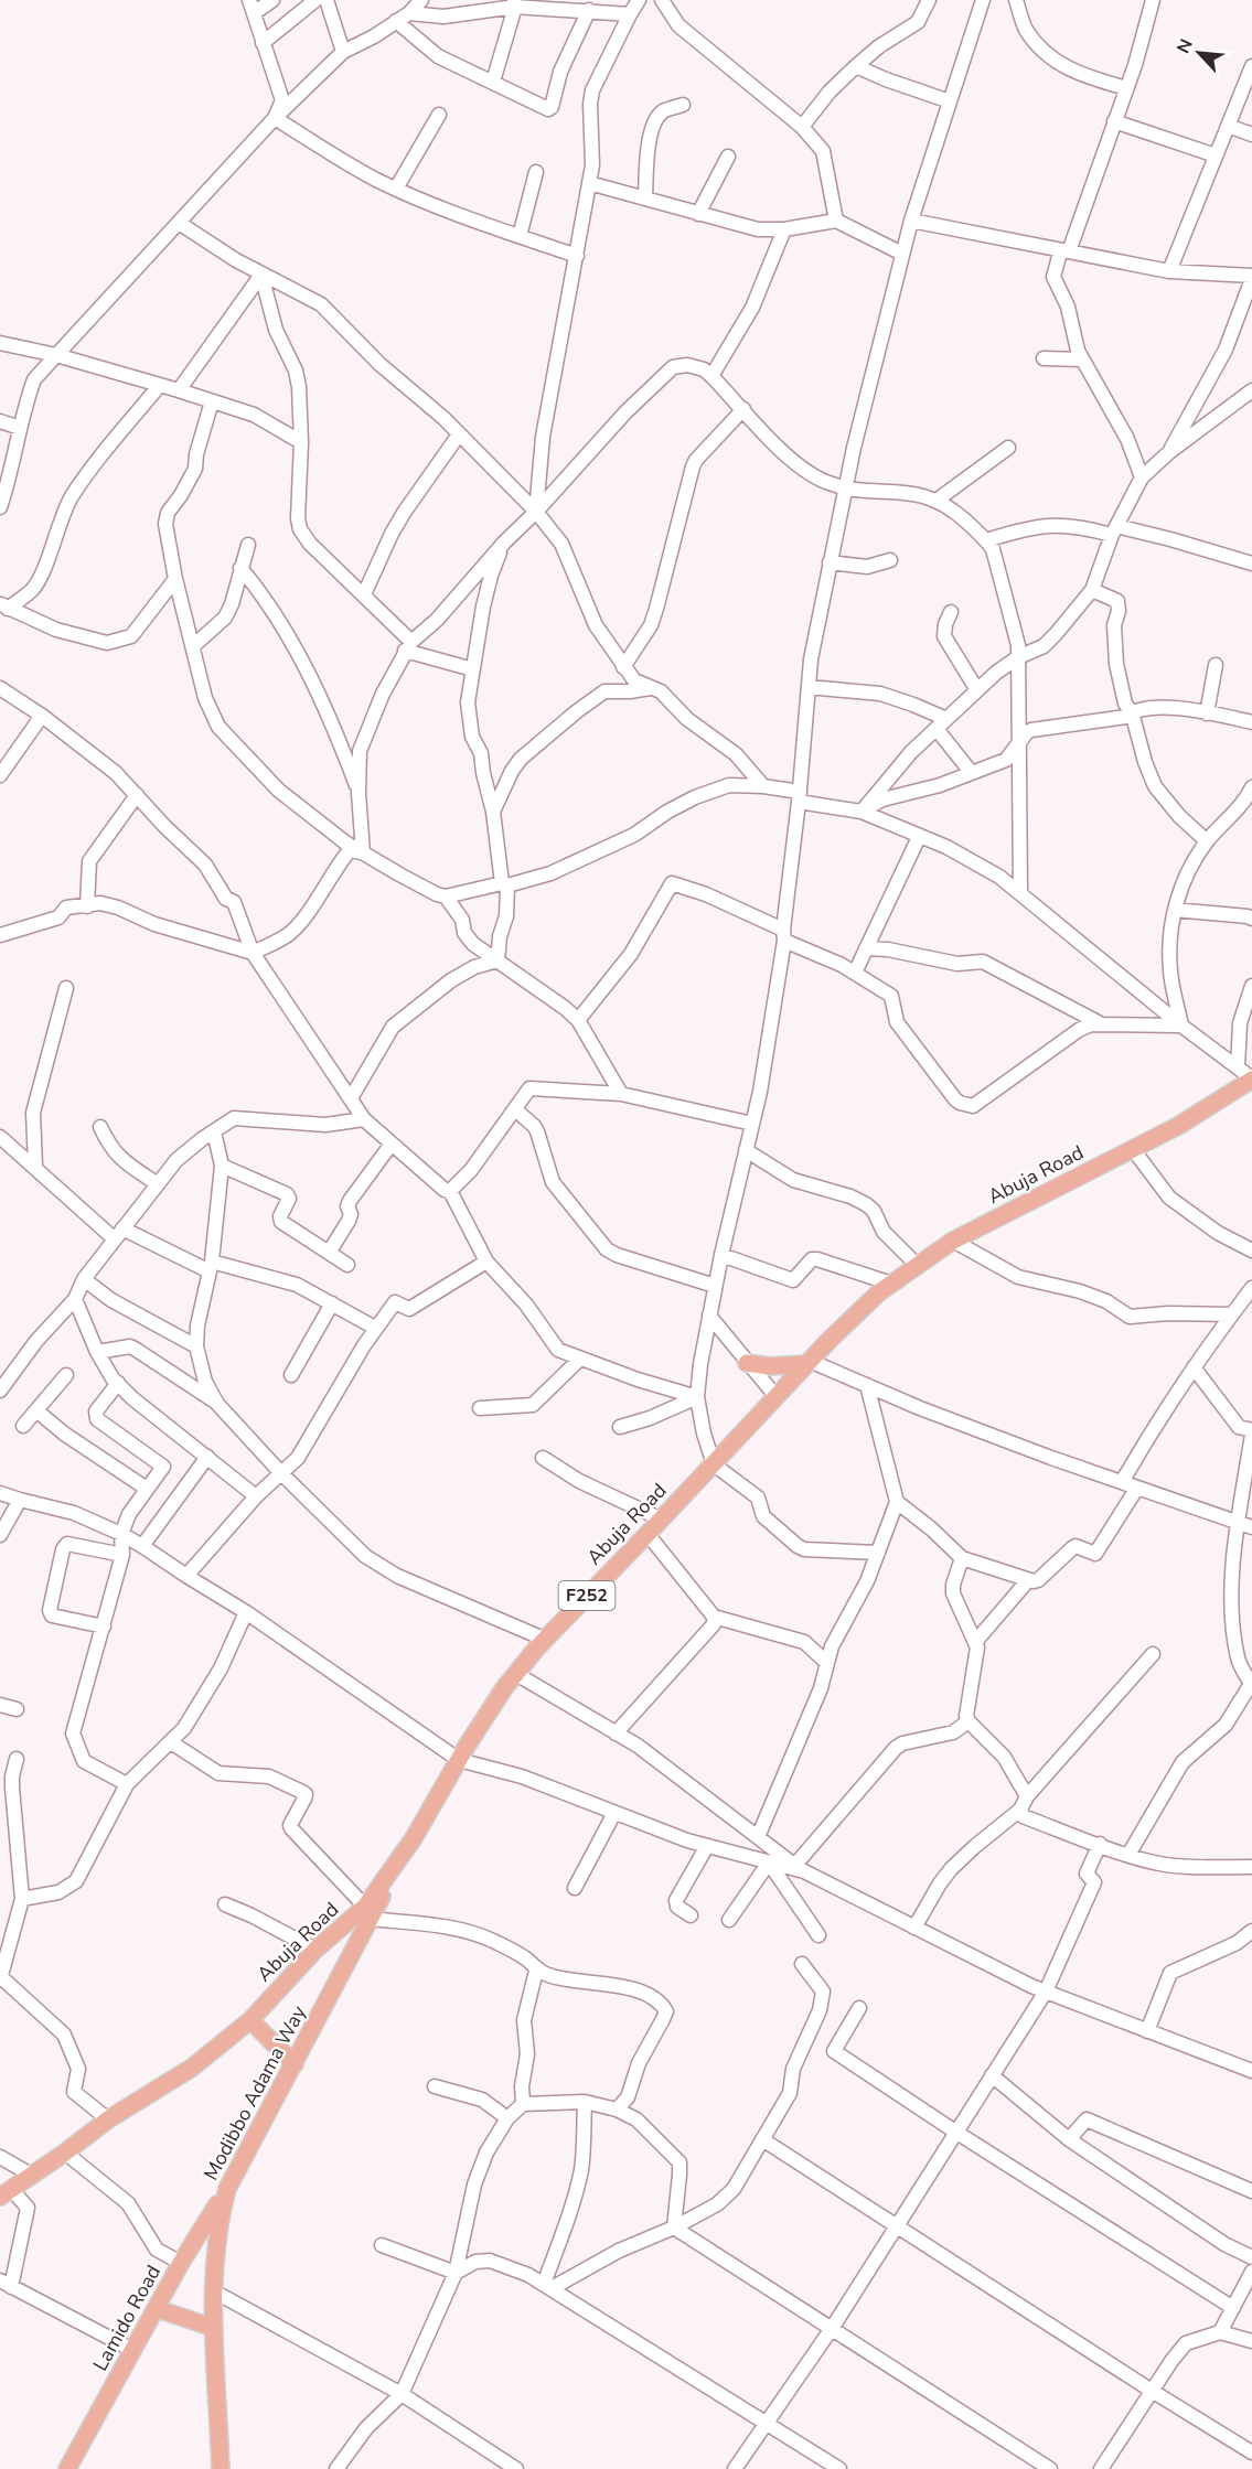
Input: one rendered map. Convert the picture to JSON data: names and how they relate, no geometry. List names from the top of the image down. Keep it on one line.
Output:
{"streets":{"main road":["Abuja Road","F252","Modibbo Adama Way","Lamido Road"]},"crossings":[["Abuja Road","Modibbo Adama Way"],["Modibbo Adama Way","Lamido Road"]],"north":"top left"}
